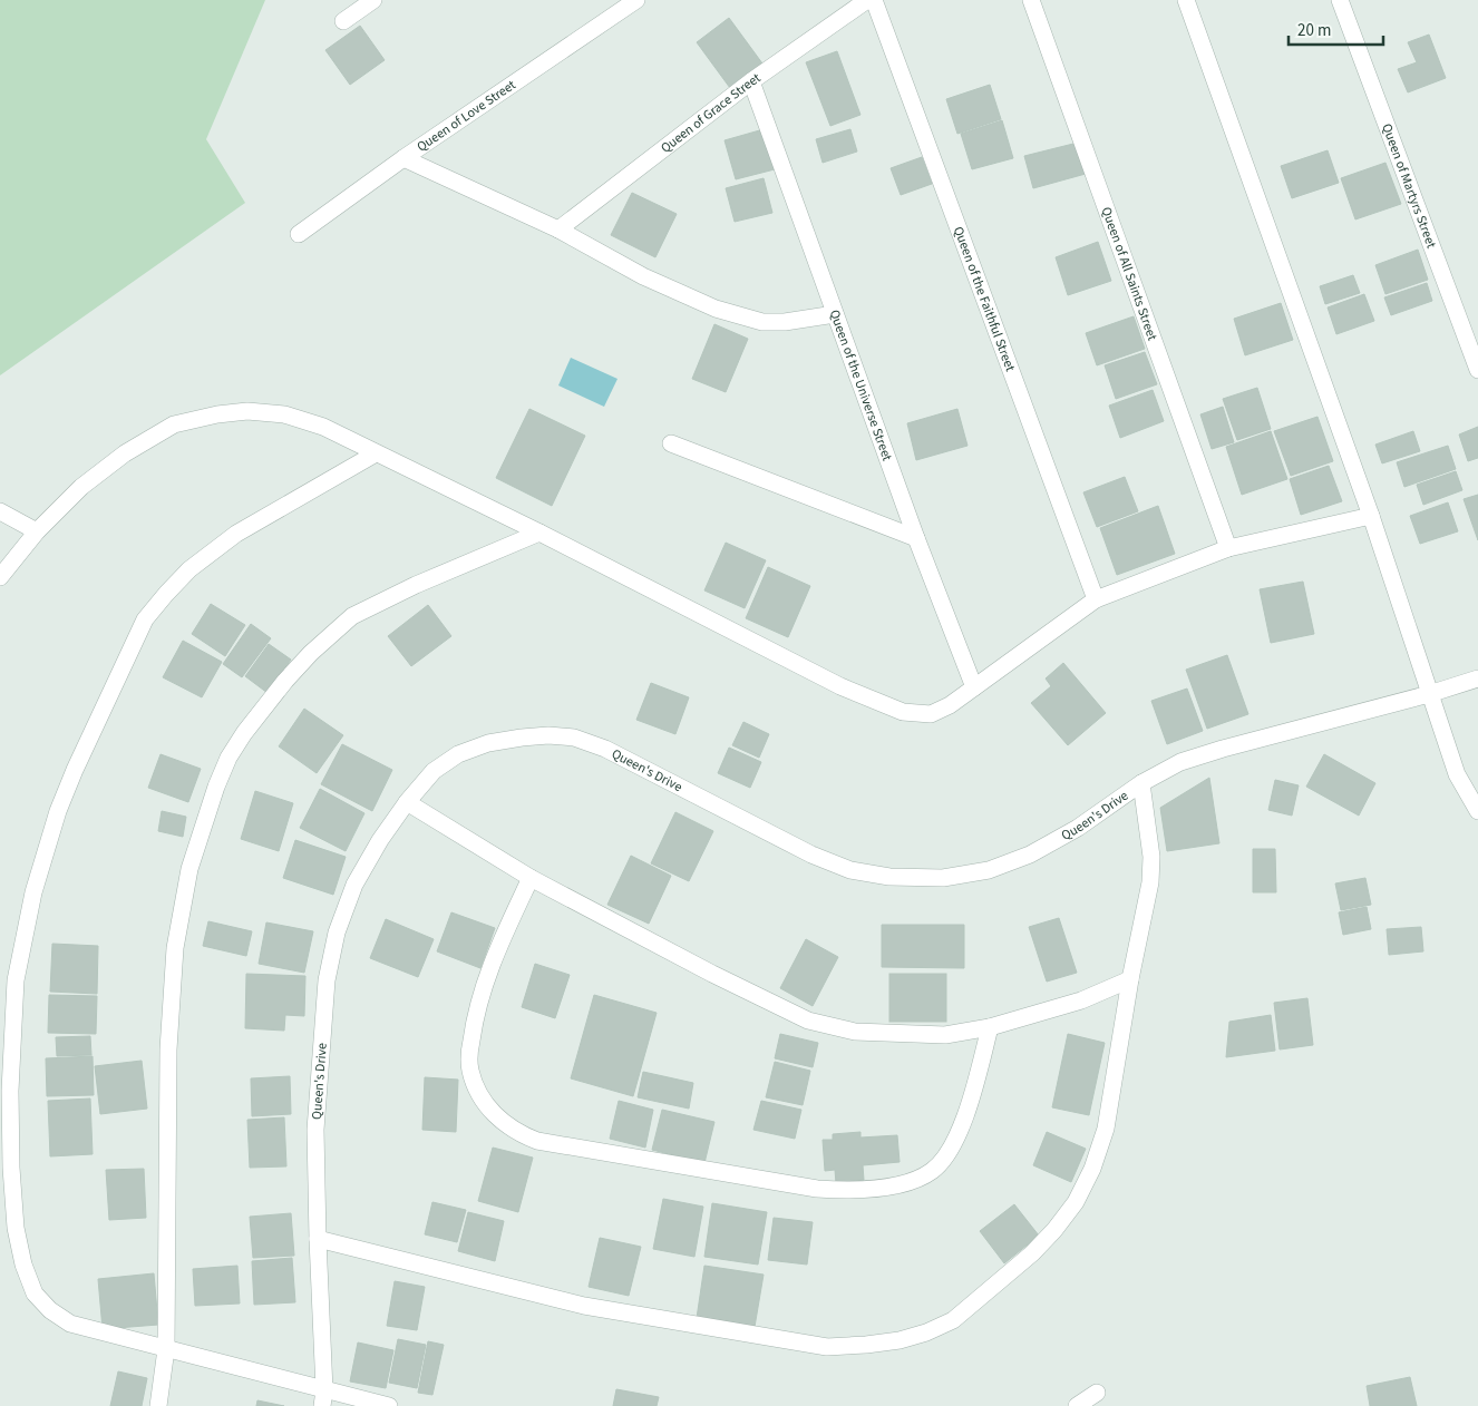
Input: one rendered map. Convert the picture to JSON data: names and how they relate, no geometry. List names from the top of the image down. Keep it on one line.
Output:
{"streets":{"street":["Queen of Grace Street","Queen of Love Street","Queen of Martyrs Street","Queen of All Saints Street","Queen of the Faithful Street","Queen of the Universe Street","Queen's Drive"]},"crossings":[["Queen of Grace Street","Queen of the Universe Street"]],"scale_bar":"20 m"}
